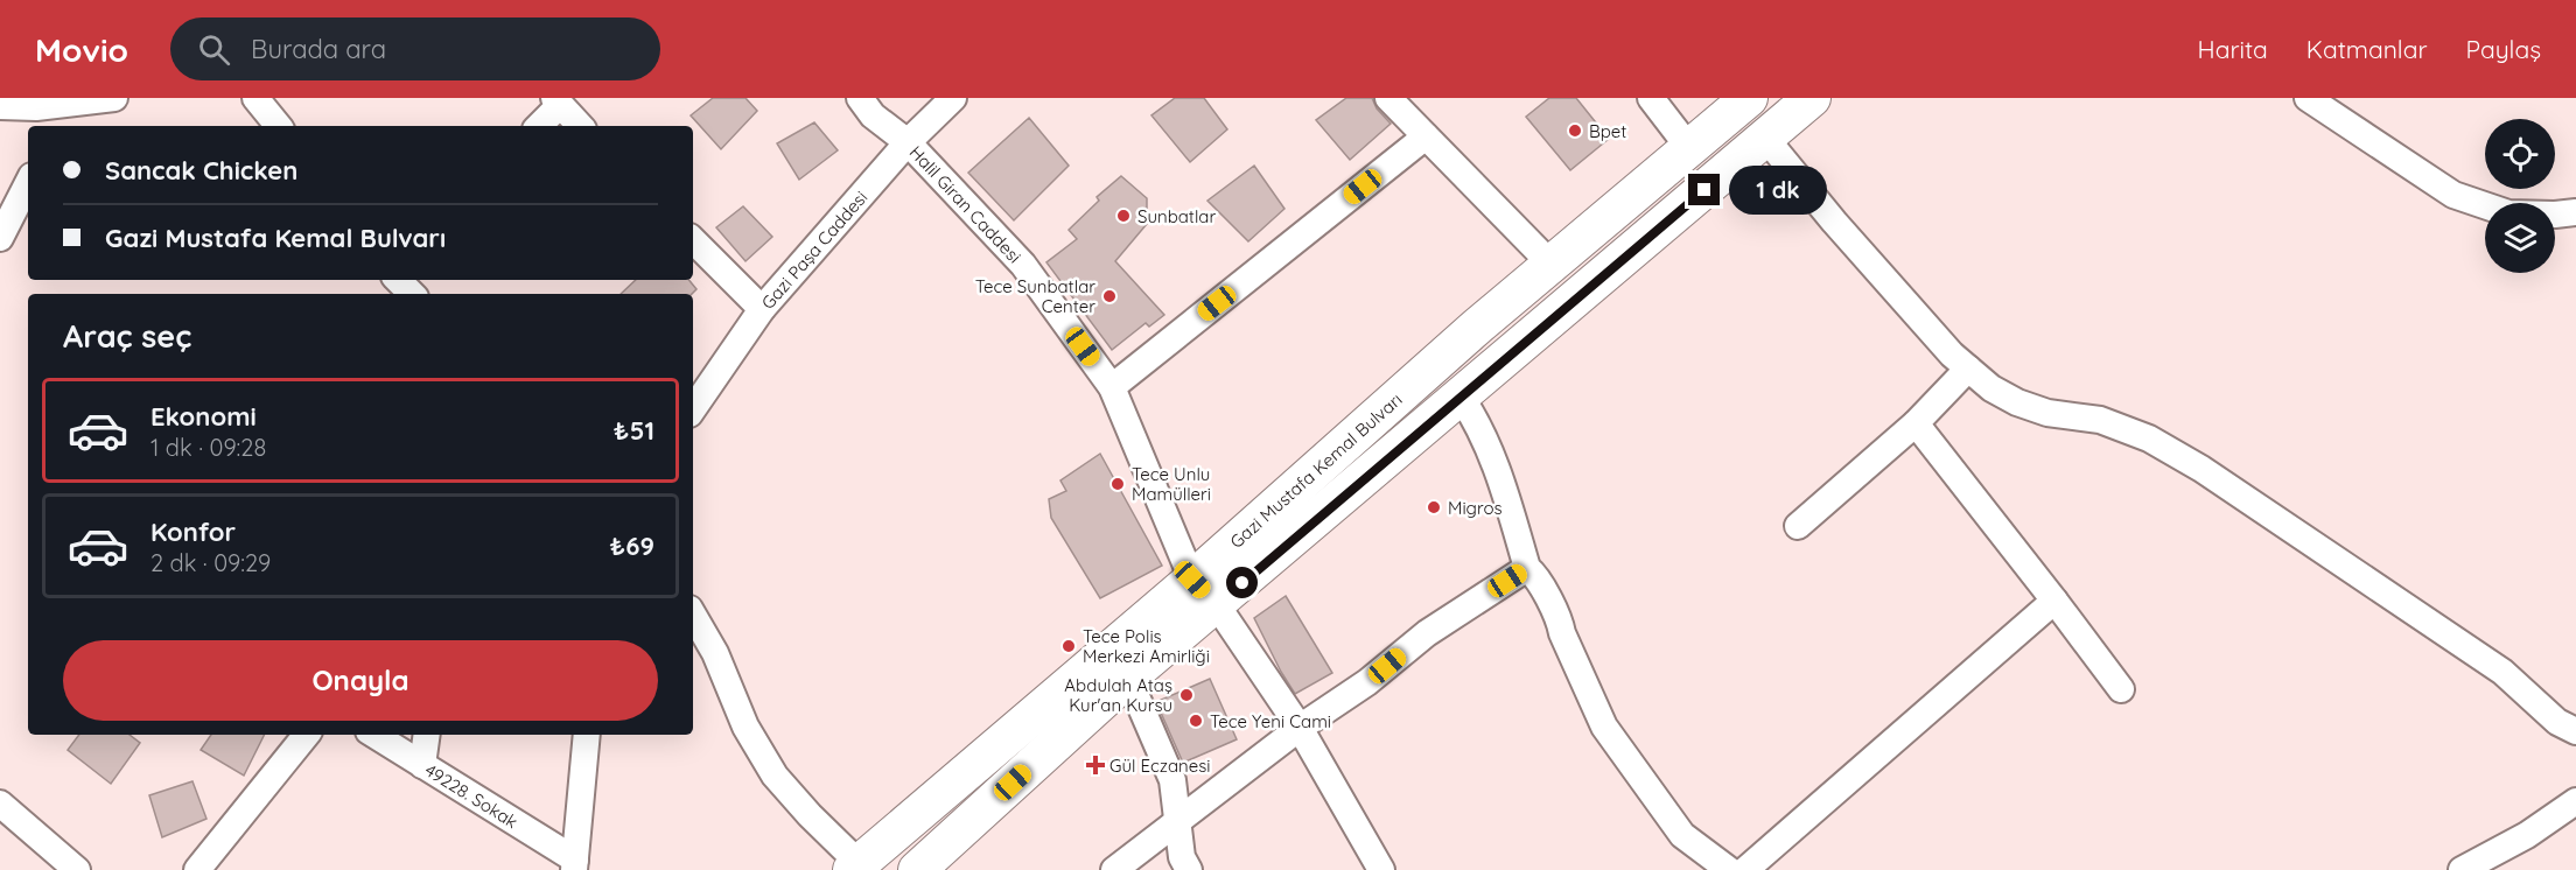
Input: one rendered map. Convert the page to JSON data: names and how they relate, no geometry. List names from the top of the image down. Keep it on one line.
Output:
{"streets":{"highway":["Gazi Mustafa Kemal Bulvarı"],"street":["Halil Giran Caddesi","Gazi Paşa Caddesi","49228. Sokak"]},"crossings":[["Halil Giran Caddesi","Gazi Paşa Caddesi"],["Halil Giran Caddesi","Gazi Mustafa Kemal Bulvarı"]],"places":{"other":["Bpet","Sunbatlar","Tece Sunbatlar Center","Tece Unlu Mamülleri","Migros","Tece Polis Merkezi Amirliği","Abdulah Ataş Kur'an Kursu","Tece Yeni Cami"],"health":["Gül Eczanesi"]},"page":{"header":"Movio","search":"Burada ara","nav":["Harita","Katmanlar","Paylaş"],"banner":["Sancak Chicken","Gazi Mustafa Kemal Bulvarı"],"bubble":"1 dk","heading":"Araç seç","list":[{"name":"Ekonomi","note":"1 dk · 09:28","value":"₺51"},{"name":"Konfor","note":"2 dk · 09:29","value":"₺69"}],"buttons":"Onayla"}}
